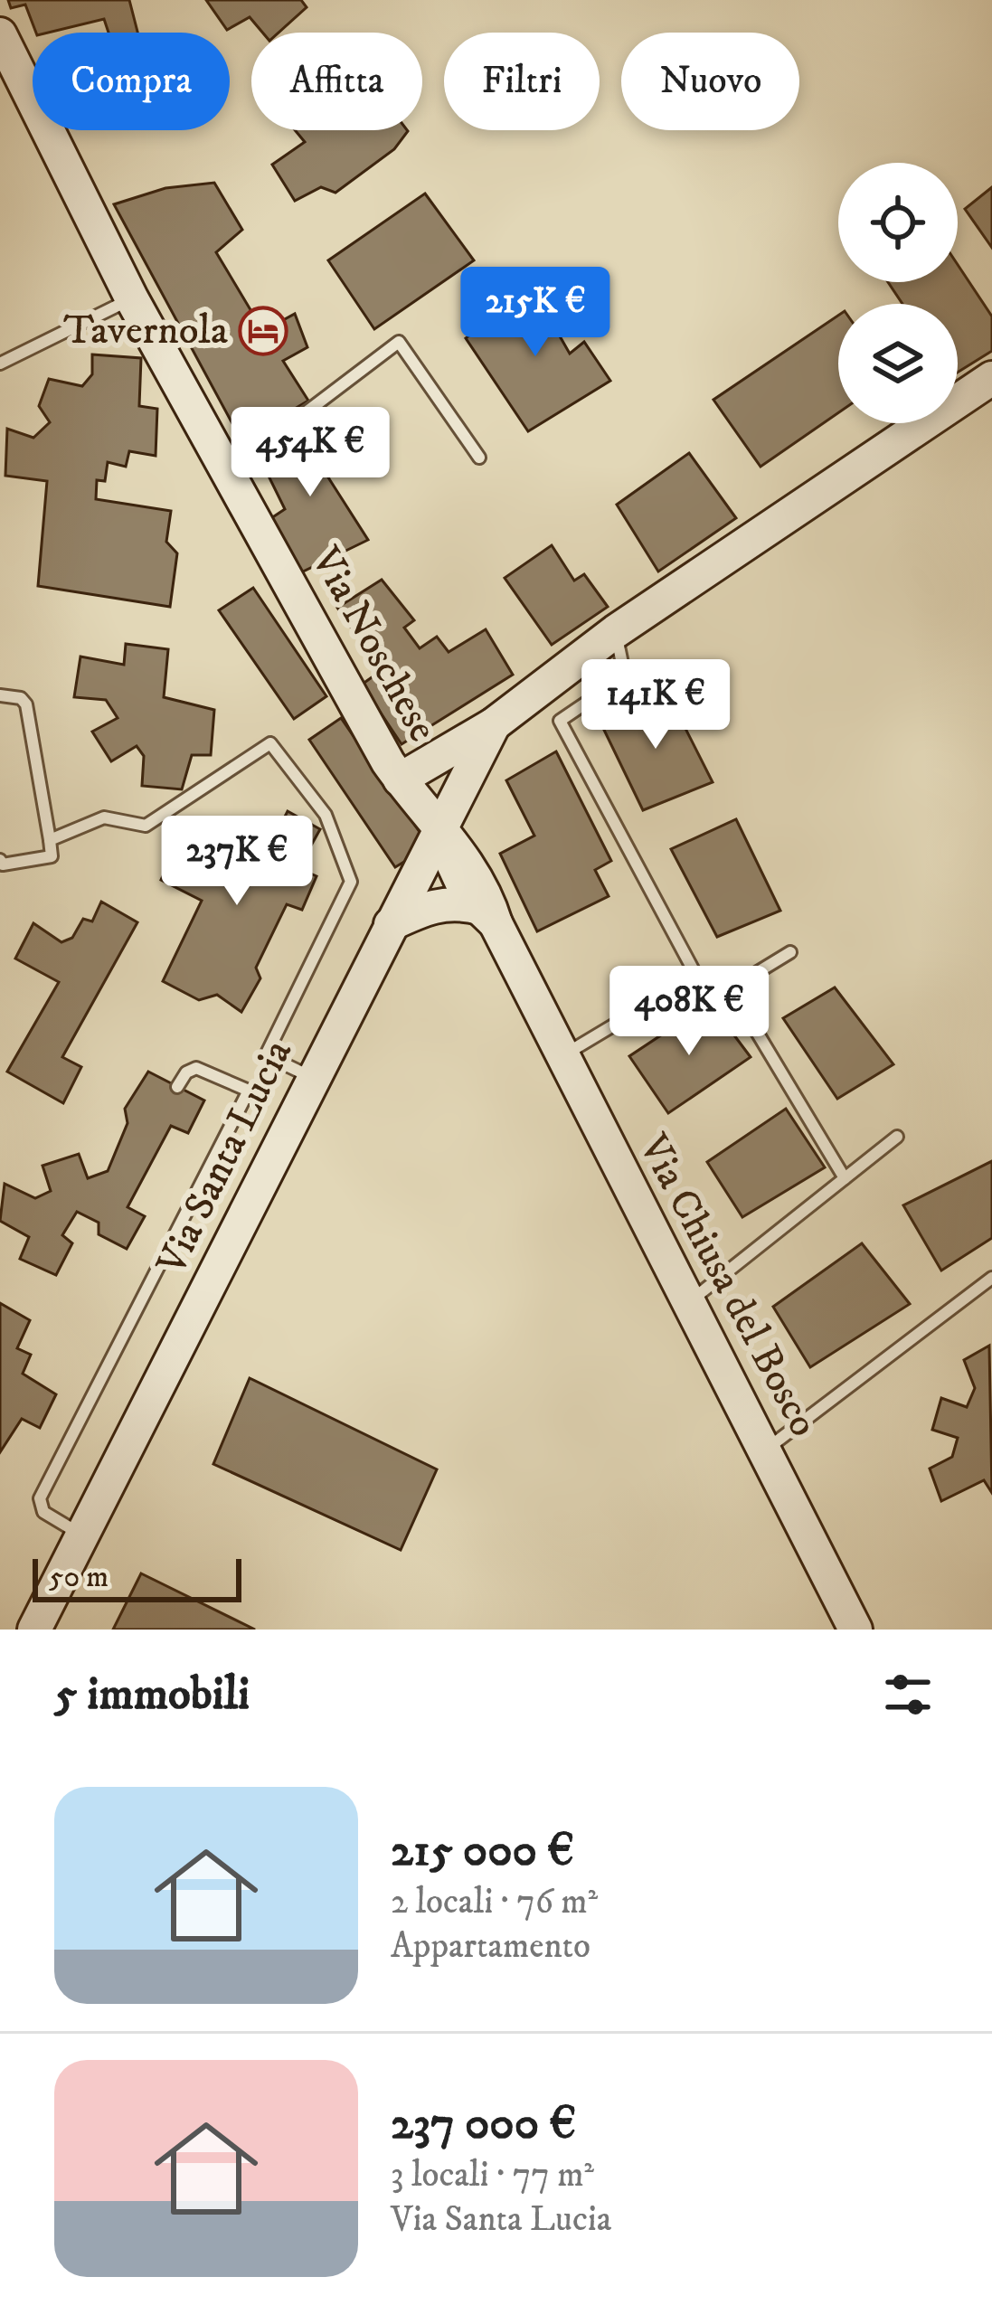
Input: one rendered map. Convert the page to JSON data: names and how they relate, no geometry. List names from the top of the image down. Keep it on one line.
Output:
{"streets":{"street":["Via Noschese","Via Santa Lucia","Via Chiusa del Bosco"]},"crossings":[["Via Noschese","Via Santa Lucia"],["Via Noschese","Via Chiusa del Bosco"],["Via Santa Lucia","Via Chiusa del Bosco"]],"places":{"hotel":["Tavernola"]},"scale_bar":"50 m","page":{"chip":["Compra","Affitta","Filtri","Nuovo"],"price":["215K €","454K €","141K €","237K €","408K €"],"scale":"50 m","heading":"5 immobili","list":[{"name":"215 000 €","note":"2 locali · 76 m² · Appartamento"},{"name":"237 000 €","note":"3 locali · 77 m² · Via Santa Lucia"}]}}
